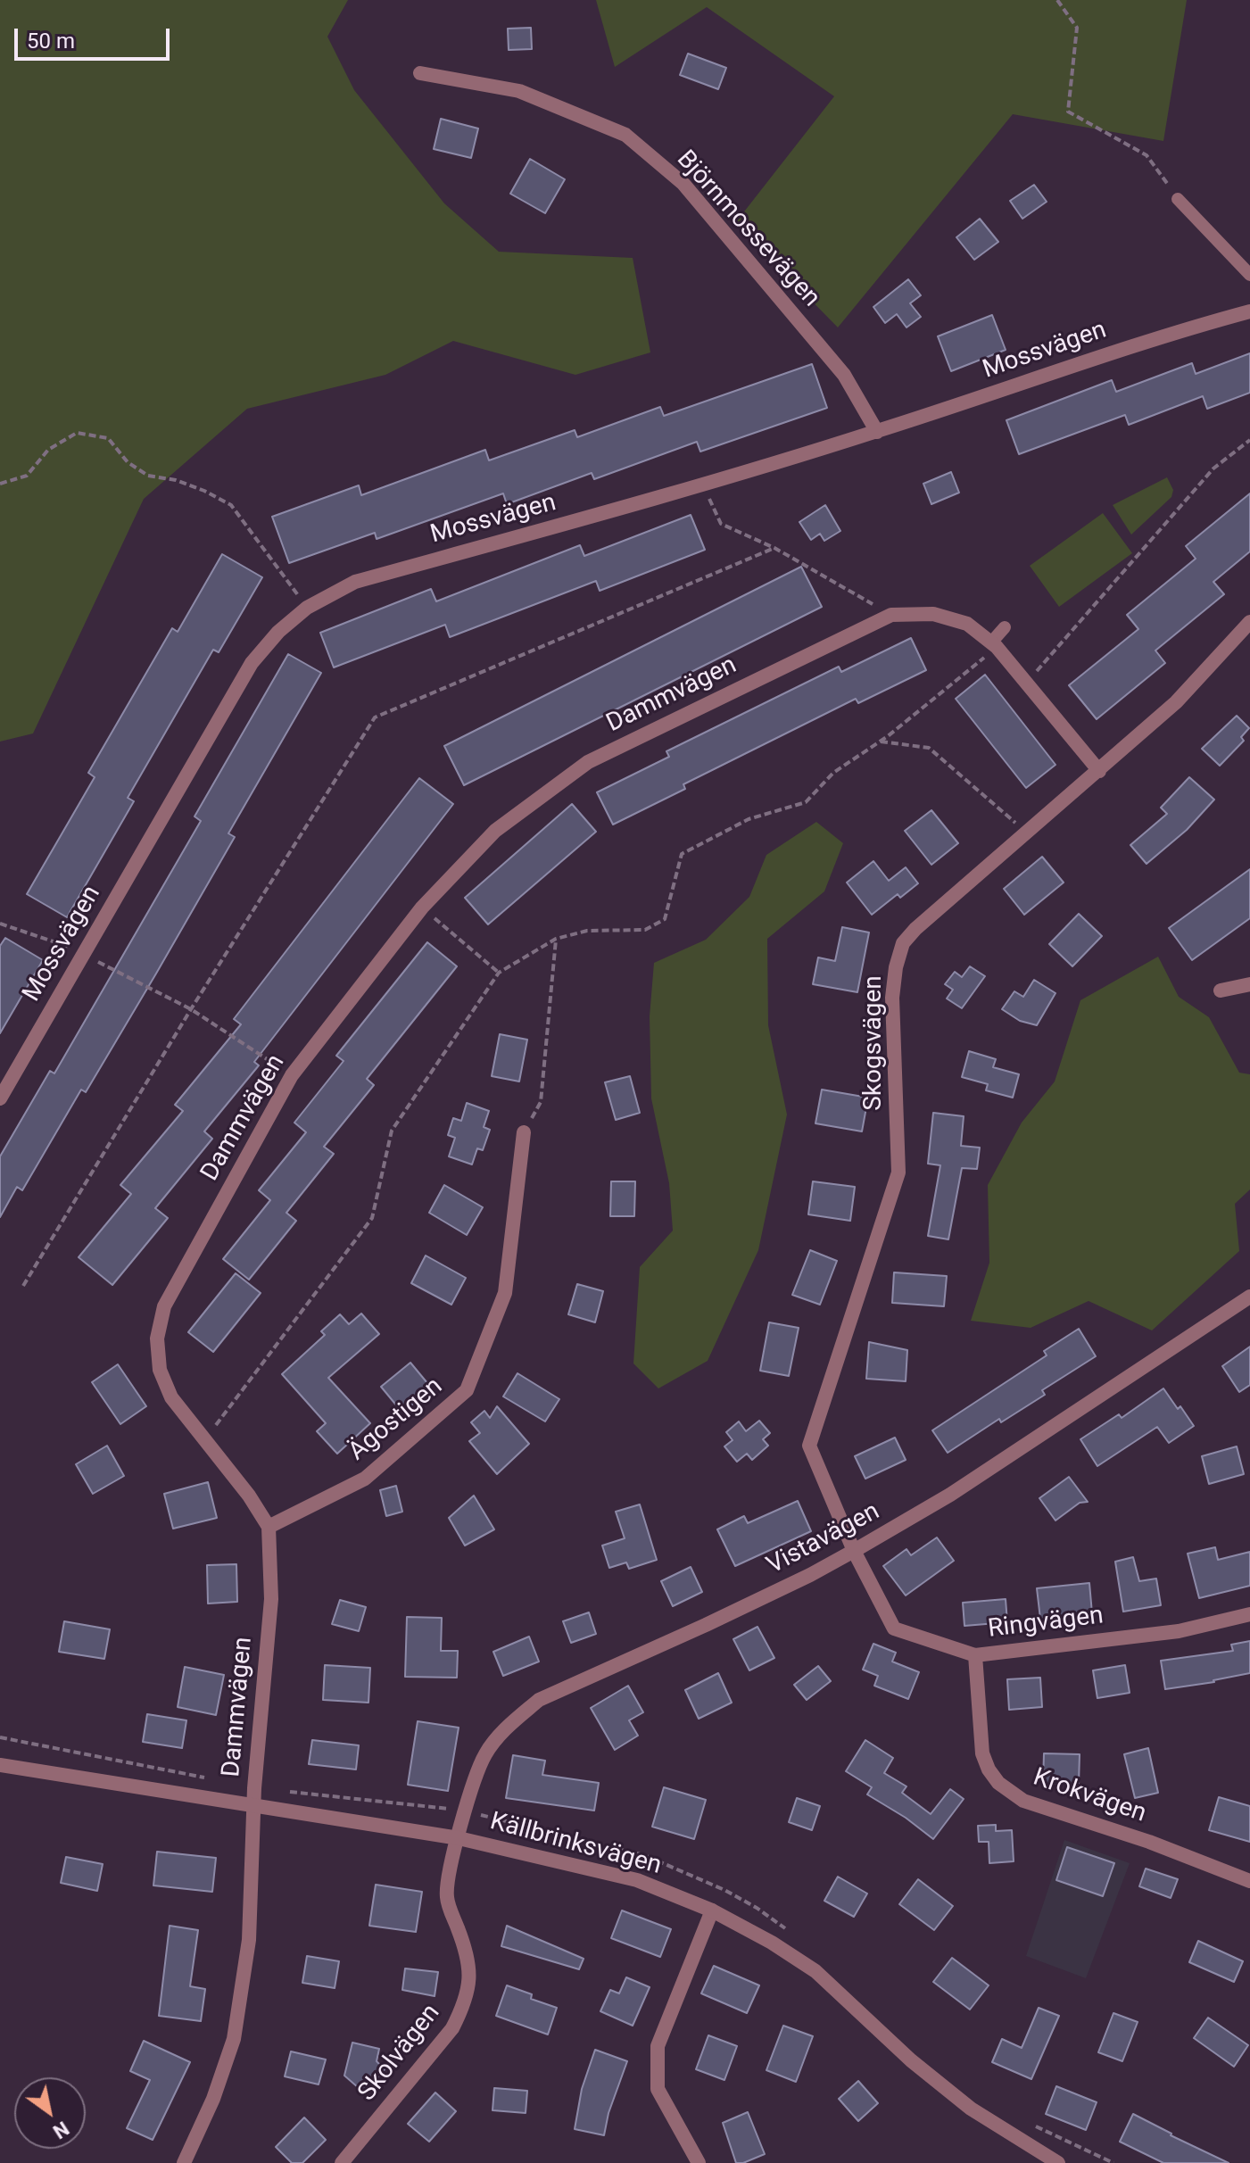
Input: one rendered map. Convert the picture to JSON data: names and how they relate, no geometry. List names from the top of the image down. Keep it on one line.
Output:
{"streets":{"street":["Björnmossevägen","Mossvägen","Dammvägen","Skogsvägen","Ägostigen","Vistavägen","Ringvägen","Krokvägen","Källbrinksvägen","Skolvägen"]},"crossings":[["Björnmossevägen","Mossvägen"],["Dammvägen","Skogsvägen"],["Dammvägen","Ägostigen"],["Dammvägen","Källbrinksvägen"],["Skogsvägen","Vistavägen"],["Skogsvägen","Ringvägen"],["Vistavägen","Ringvägen"],["Vistavägen","Källbrinksvägen"],["Vistavägen","Skolvägen"],["Ringvägen","Krokvägen"],["Källbrinksvägen","Skolvägen"]],"scale_bar":"50 m","north":"bottom right"}
